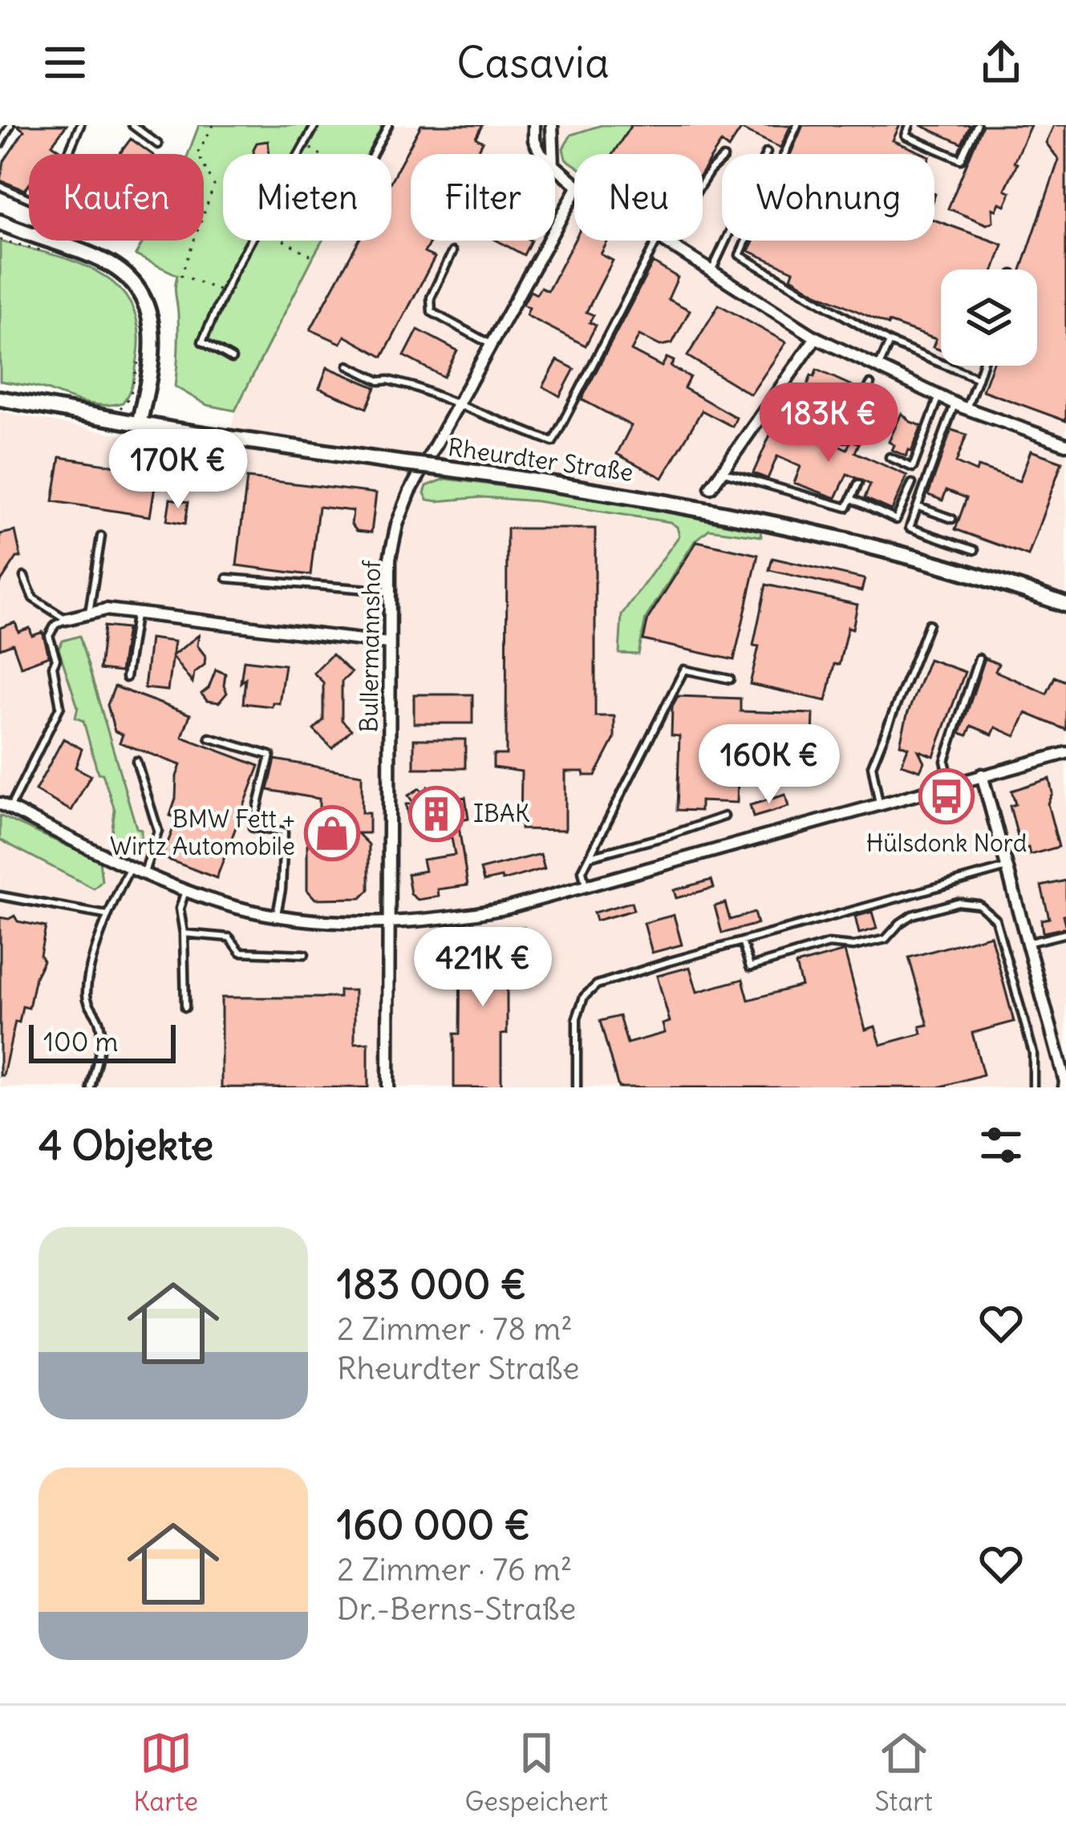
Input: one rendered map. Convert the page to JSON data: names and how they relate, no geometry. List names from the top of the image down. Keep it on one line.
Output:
{"streets":{"main road":["Rheurdter Straße"],"street":["Bullermannshof"]},"places":{"bus stop":["Hülsdonk Nord"],"building":["IBAK"],"shop":["BMW Fett + Wirtz Automobile"]},"scale_bar":"100 m","page":{"header":"Casavia","chip":["Kaufen","Mieten","Filter","Neu","Wohnung"],"price":["183K €","170K €","160K €","421K €"],"scale":"100 m","heading":"4 Objekte","list":[{"name":"183 000 €","note":"2 Zimmer · 78 m² · Rheurdter Straße"},{"name":"160 000 €","note":"2 Zimmer · 76 m² · Dr.-Berns-Straße"}],"tabs":["Karte","Gespeichert","Start"]}}
